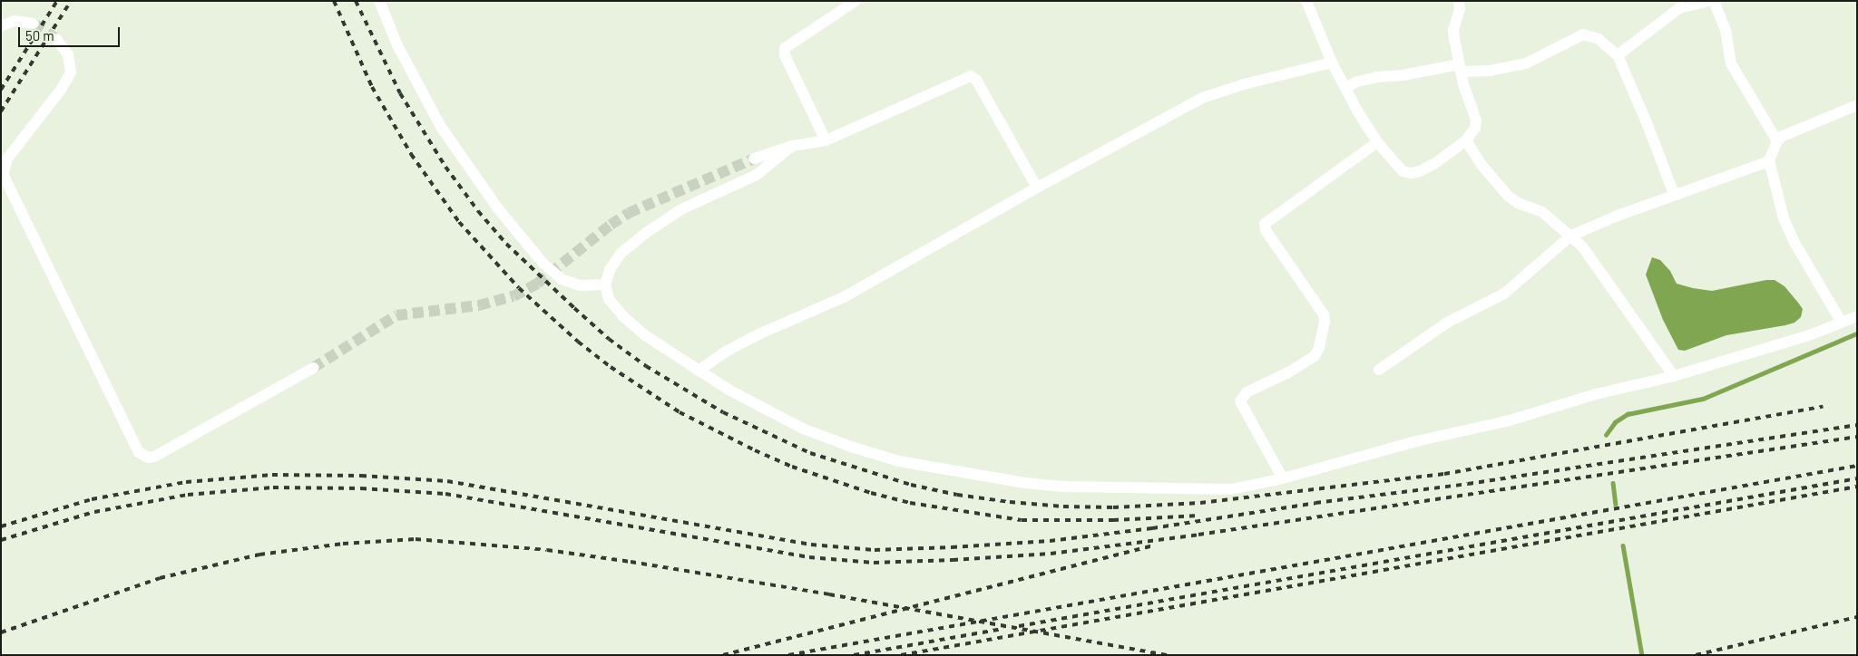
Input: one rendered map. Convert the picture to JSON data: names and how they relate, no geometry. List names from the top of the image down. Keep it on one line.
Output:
{"scale_bar":"50 m"}
